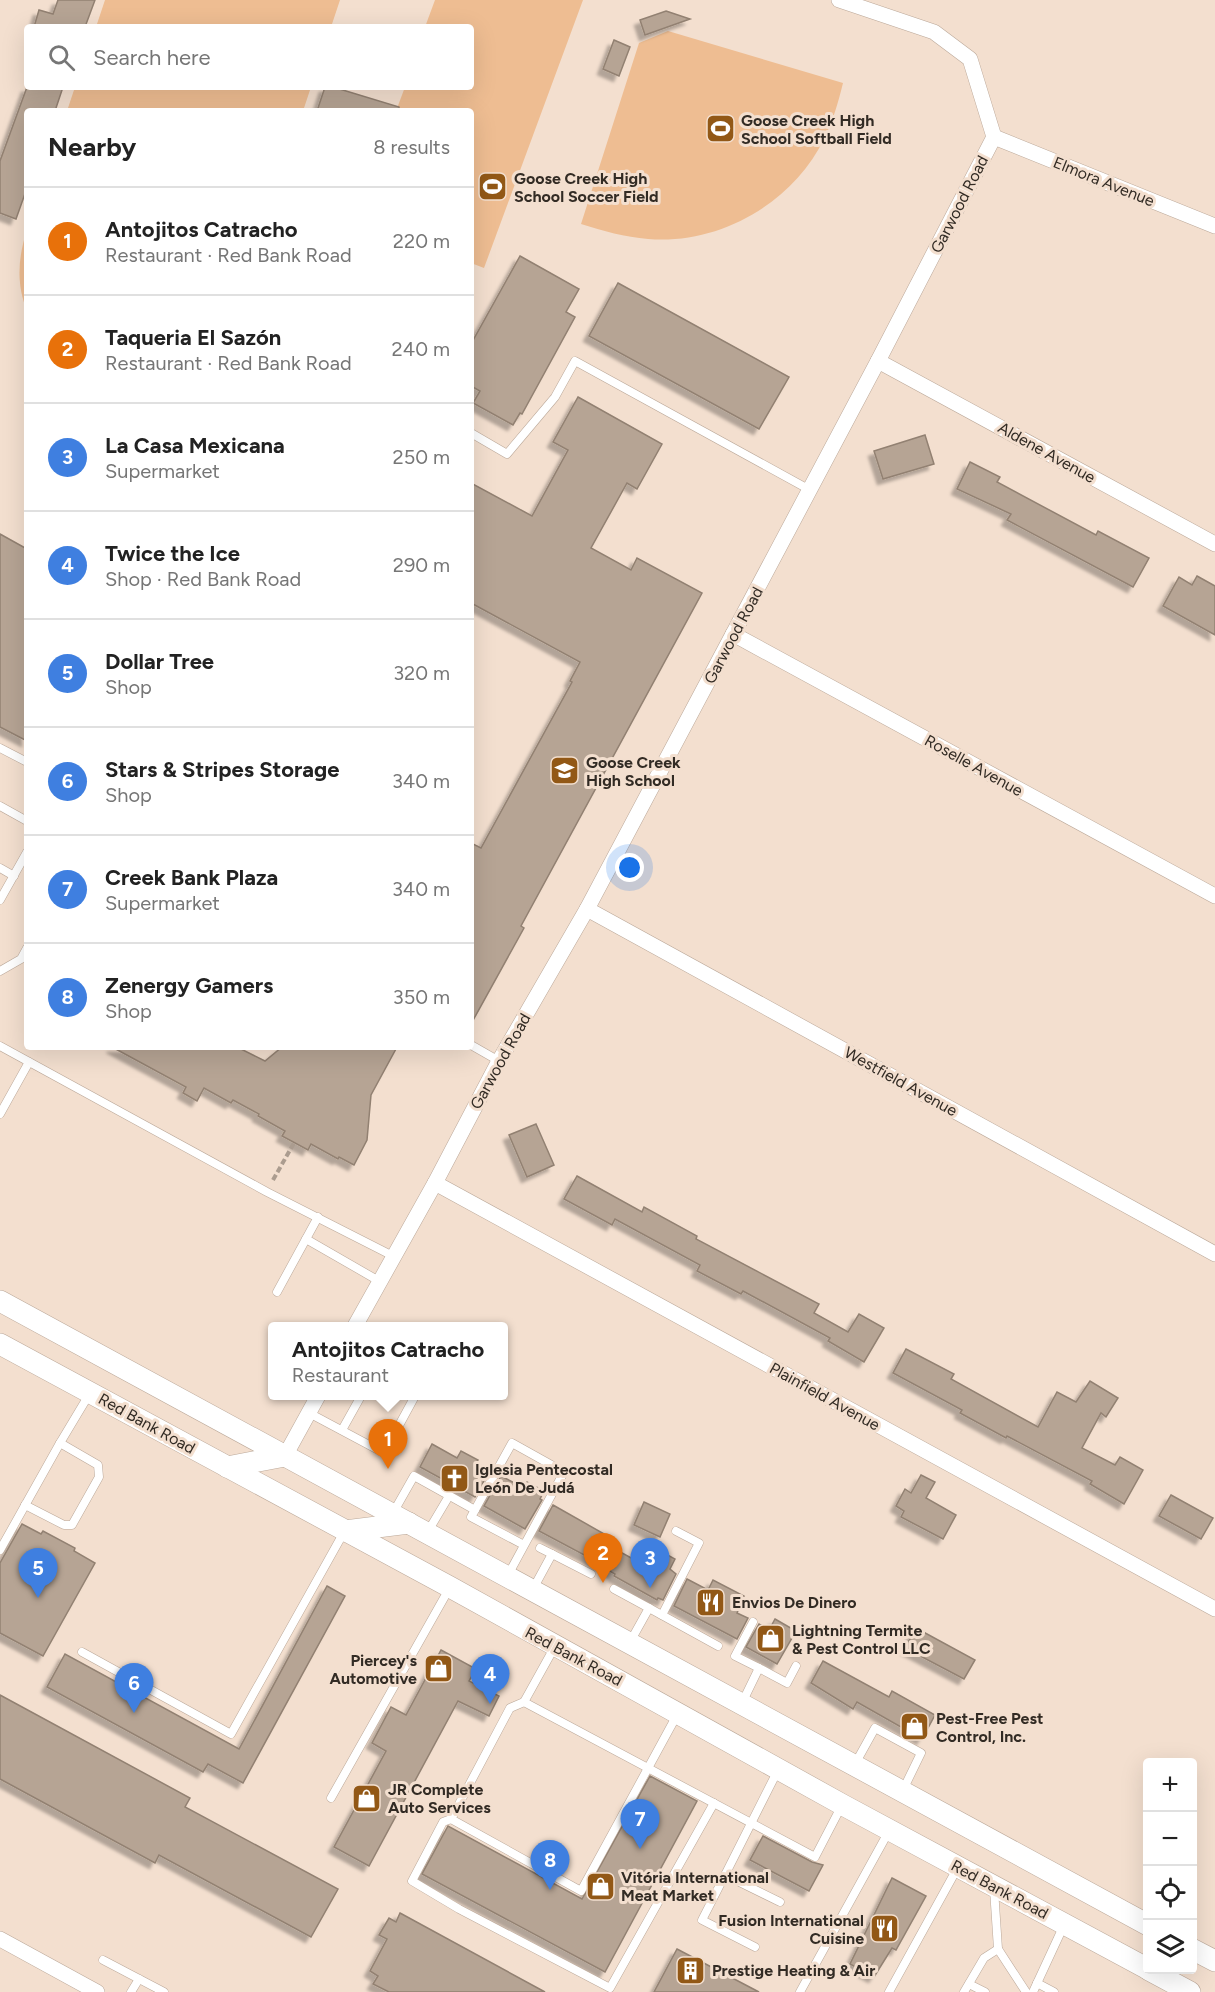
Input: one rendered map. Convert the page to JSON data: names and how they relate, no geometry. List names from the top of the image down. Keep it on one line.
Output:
{"streets":{"main road":["Red Bank Road"],"street":["Elmora Avenue","Garwood Road","Aldene Avenue","Roselle Avenue","Westfield Avenue","Plainfield Avenue"]},"crossings":[["Elmora Avenue","Garwood Road"],["Garwood Road","Aldene Avenue"],["Garwood Road","Roselle Avenue"],["Garwood Road","Westfield Avenue"],["Garwood Road","Plainfield Avenue"]],"places":{"sports":["Goose Creek High School Softball Field","Goose Creek High School Soccer Field"],"school or university":["Goose Creek High School"],"church":["Iglesia Pentecostal León De Judá"],"restaurant":["Envios De Dinero","Fusion International Cuisine"],"shop":["Lightning Termite & Pest Control LLC","Piercey's Automotive","Pest-Free Pest Control, Inc.","JR Complete Auto Services","Vitória International Meat Market"],"building":["Prestige Heating & Air"]},"page":{"search":"Search here","heading":["Nearby","8 results"],"list":[{"mark":"1","name":"Antojitos Catracho","note":"Restaurant · Red Bank Road","value":"220 m"},{"mark":"2","name":"Taqueria El Sazón","note":"Restaurant · Red Bank Road","value":"240 m"},{"mark":"3","name":"La Casa Mexicana","note":"Supermarket","value":"250 m"},{"mark":"4","name":"Twice the Ice","note":"Shop · Red Bank Road","value":"290 m"},{"mark":"5","name":"Dollar Tree","note":"Shop","value":"320 m"},{"mark":"6","name":"Stars & Stripes Storage","note":"Shop","value":"340 m"},{"mark":"7","name":"Creek Bank Plaza","note":"Supermarket","value":"340 m"},{"mark":"8","name":"Zenergy Gamers","note":"Shop","value":"350 m"}],"popup":["Antojitos Catracho","Restaurant"],"pins":["1","2","3","5","4","6","7","8"],"map_buttons":["+","−"]}}
